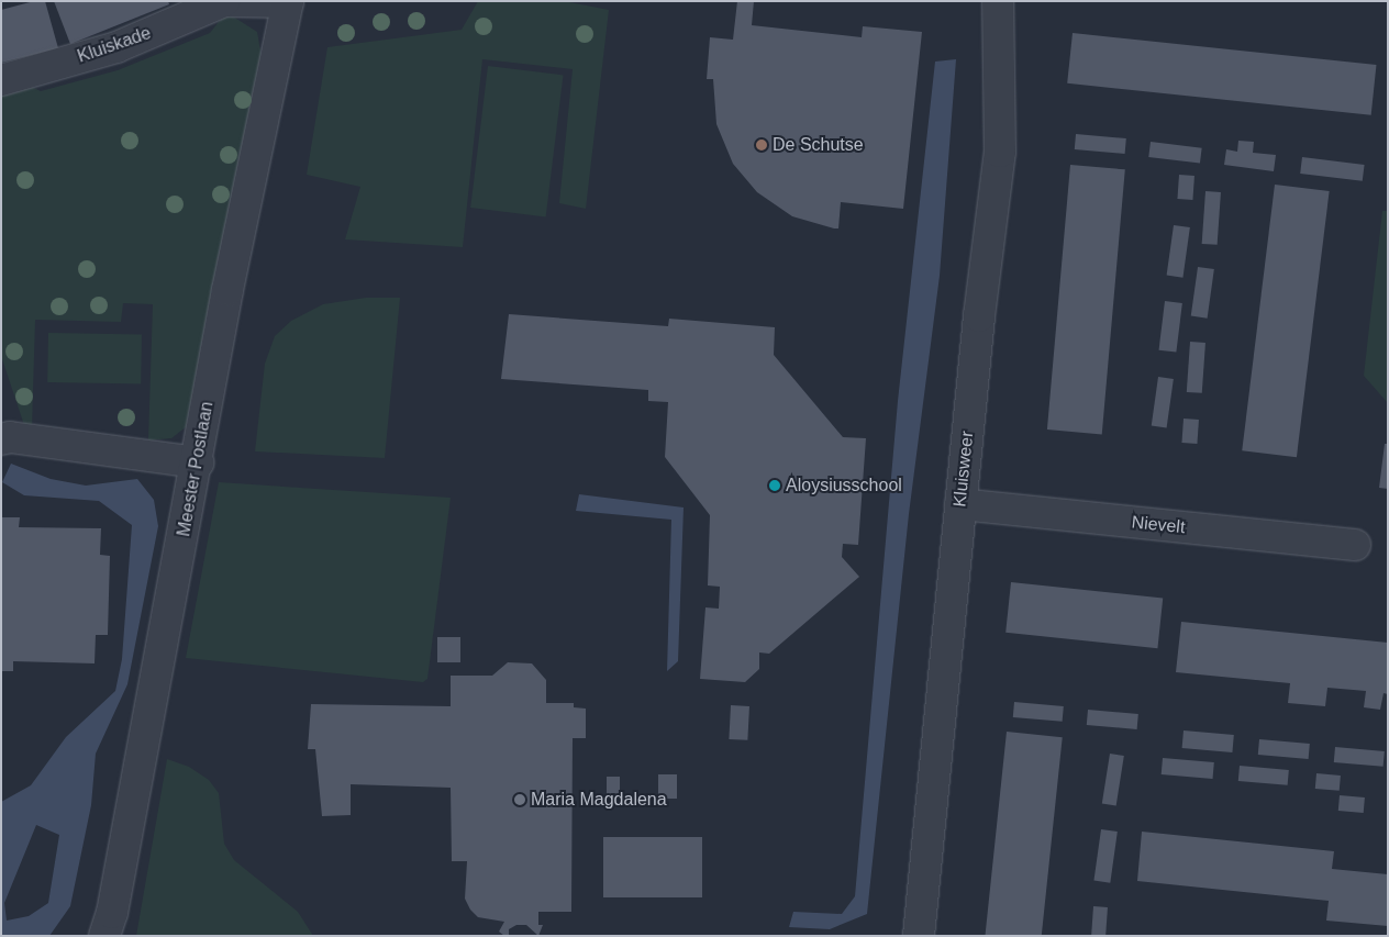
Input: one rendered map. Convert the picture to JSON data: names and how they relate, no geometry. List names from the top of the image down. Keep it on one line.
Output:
{"streets":{"street":["Kluiskade","Meester Postlaan","Kluisweer","Nievelt"]},"crossings":[["Kluiskade","Meester Postlaan"],["Kluisweer","Nievelt"]],"places":["De Schutse","Aloysiusschool","Maria Magdalena"]}
